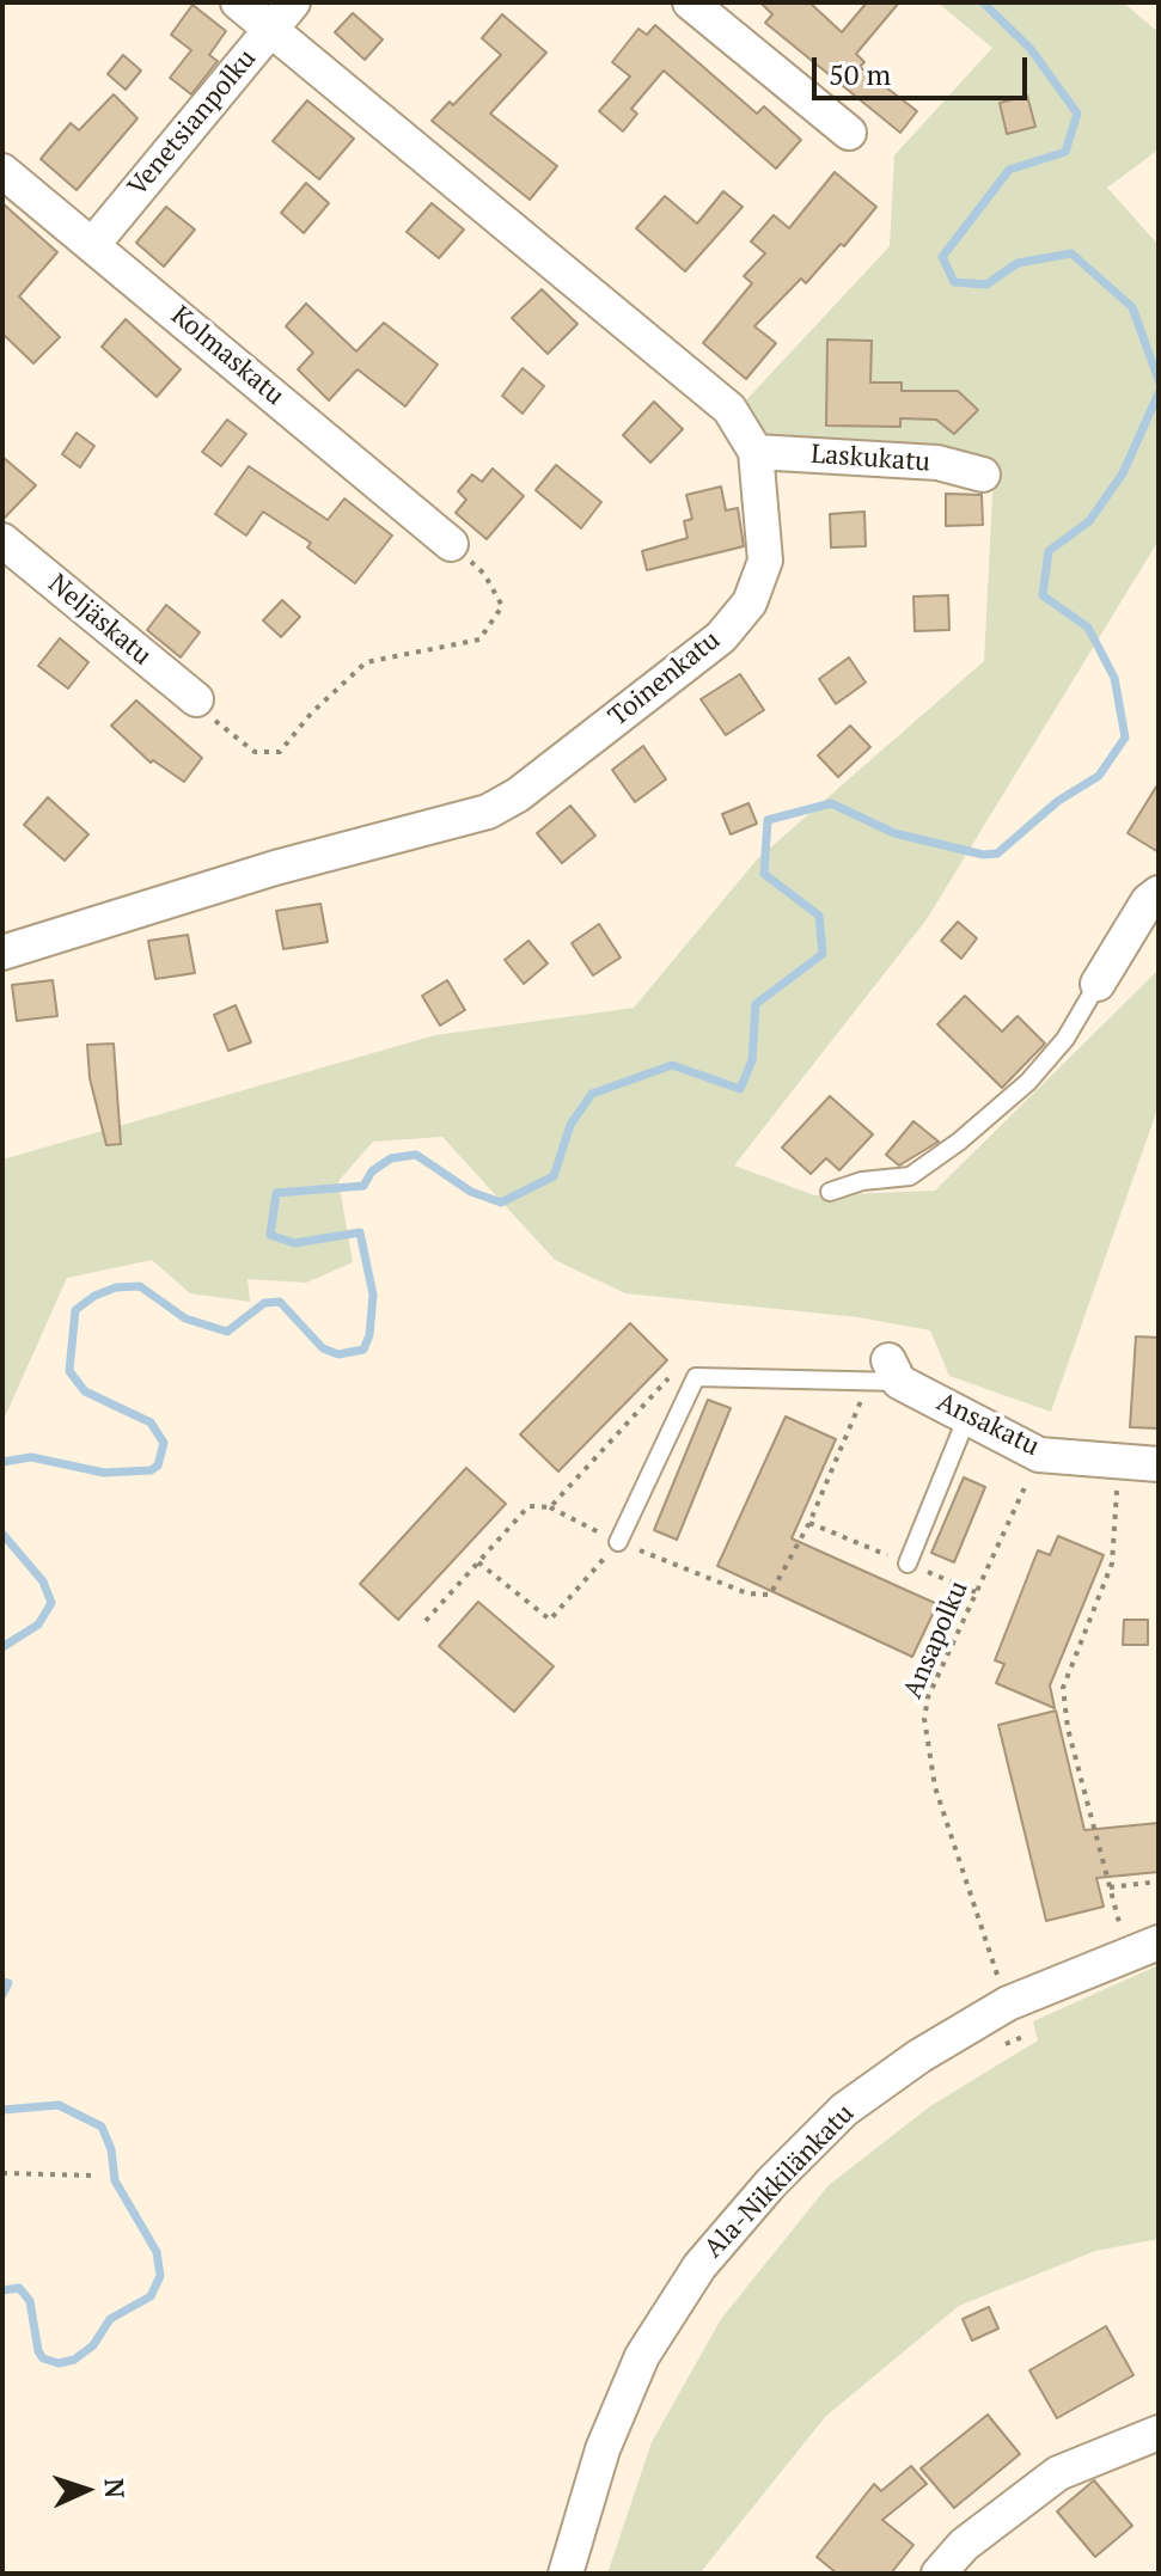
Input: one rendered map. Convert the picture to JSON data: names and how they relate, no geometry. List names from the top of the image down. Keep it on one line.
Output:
{"streets":{"street":["Venetsianpolku","Kolmaskatu","Laskukatu","Neljäskatu","Toinenkatu","Ansakatu","Ala-Nikkilänkatu"],"path":["Ansapolku"]},"crossings":[["Venetsianpolku","Kolmaskatu"],["Venetsianpolku","Toinenkatu"],["Laskukatu","Toinenkatu"],["Ansakatu","Ansapolku"],["Ansapolku","Ala-Nikkilänkatu"]],"scale_bar":"50 m","north":"right"}
